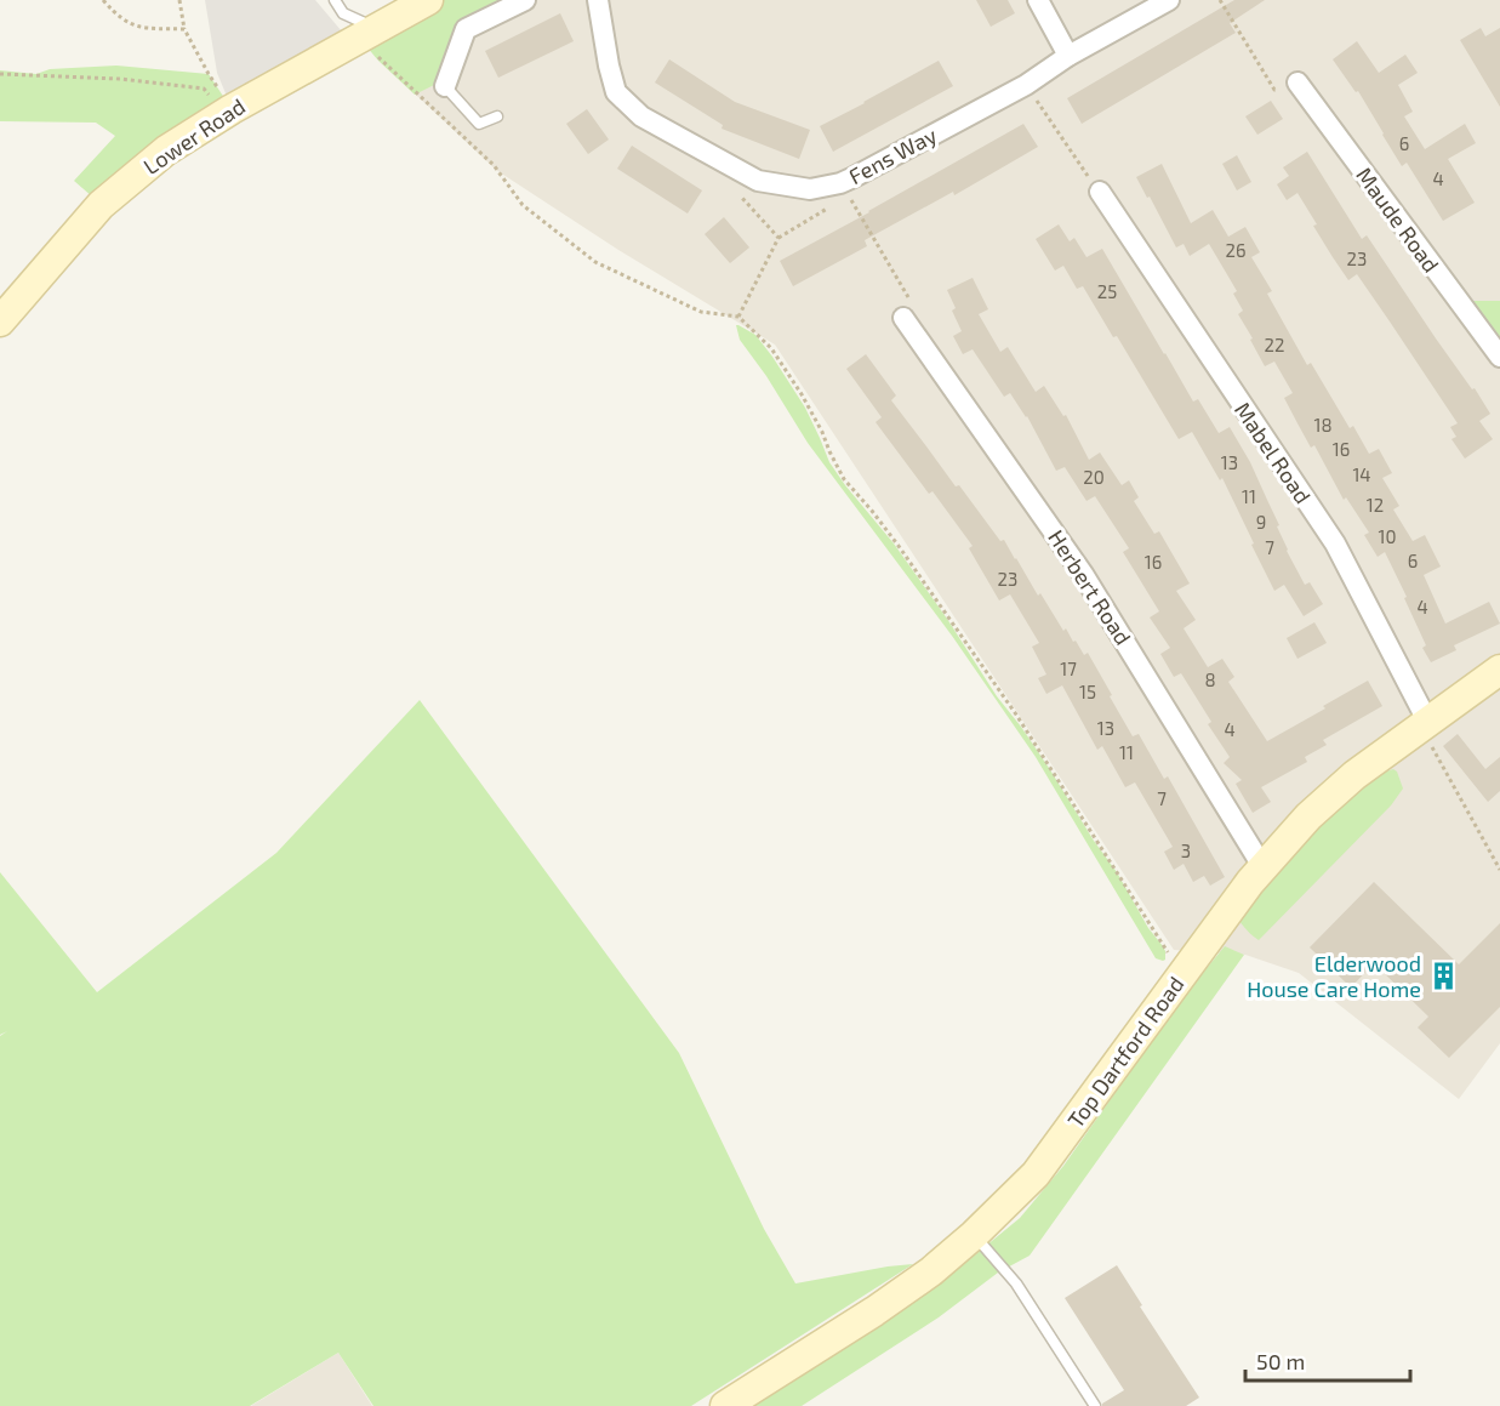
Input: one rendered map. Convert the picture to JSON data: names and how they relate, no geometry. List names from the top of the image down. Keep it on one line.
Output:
{"streets":{"main road":["Lower Road","Top Dartford Road"],"street":["Fens Way","Maude Road","Mabel Road","Herbert Road"]},"crossings":[["Mabel Road","Top Dartford Road"],["Herbert Road","Top Dartford Road"]],"places":{"building":["Elderwood House Care Home"]},"house_numbers":["6","4","26","23","25","22","18","16","13","14","20","11","12","9","10","7","6","16","23","4","17","8","15","13","4","11","7","3"],"scale_bar":"50 m"}
